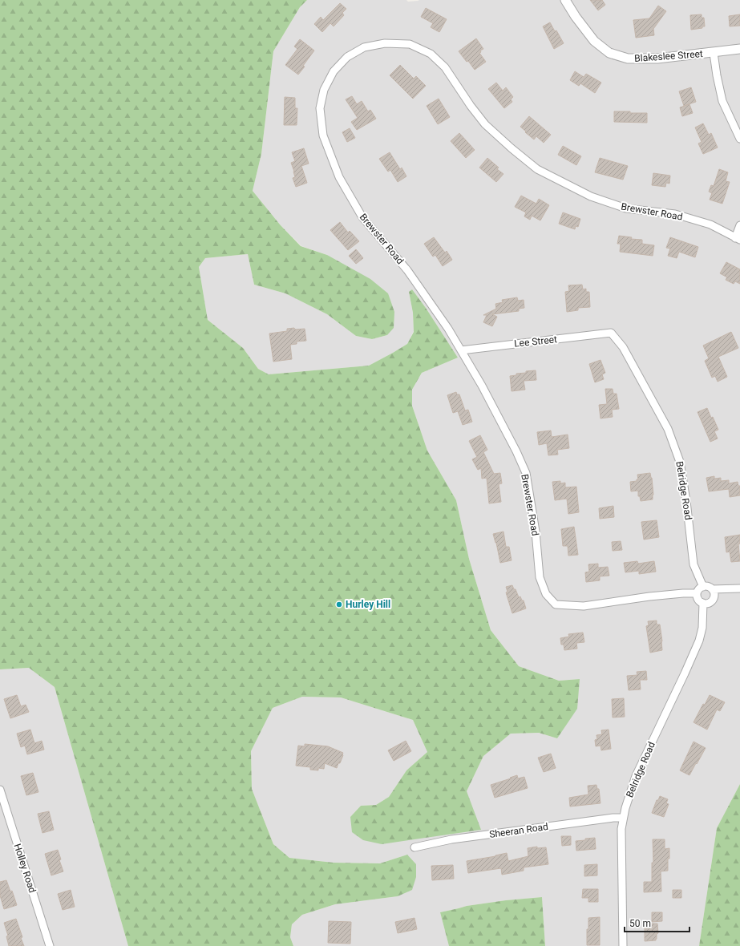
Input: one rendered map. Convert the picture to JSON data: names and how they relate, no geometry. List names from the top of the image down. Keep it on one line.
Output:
{"streets":{"street":["Blakeslee Street","Brewster Road","Lee Street","Belridge Road","Sheeran Road","Holley Road"]},"crossings":[["Brewster Road","Lee Street"],["Brewster Road","Belridge Road"],["Lee Street","Belridge Road"],["Belridge Road","Sheeran Road"]],"places":["Hurley Hill"],"scale_bar":"50 m"}
